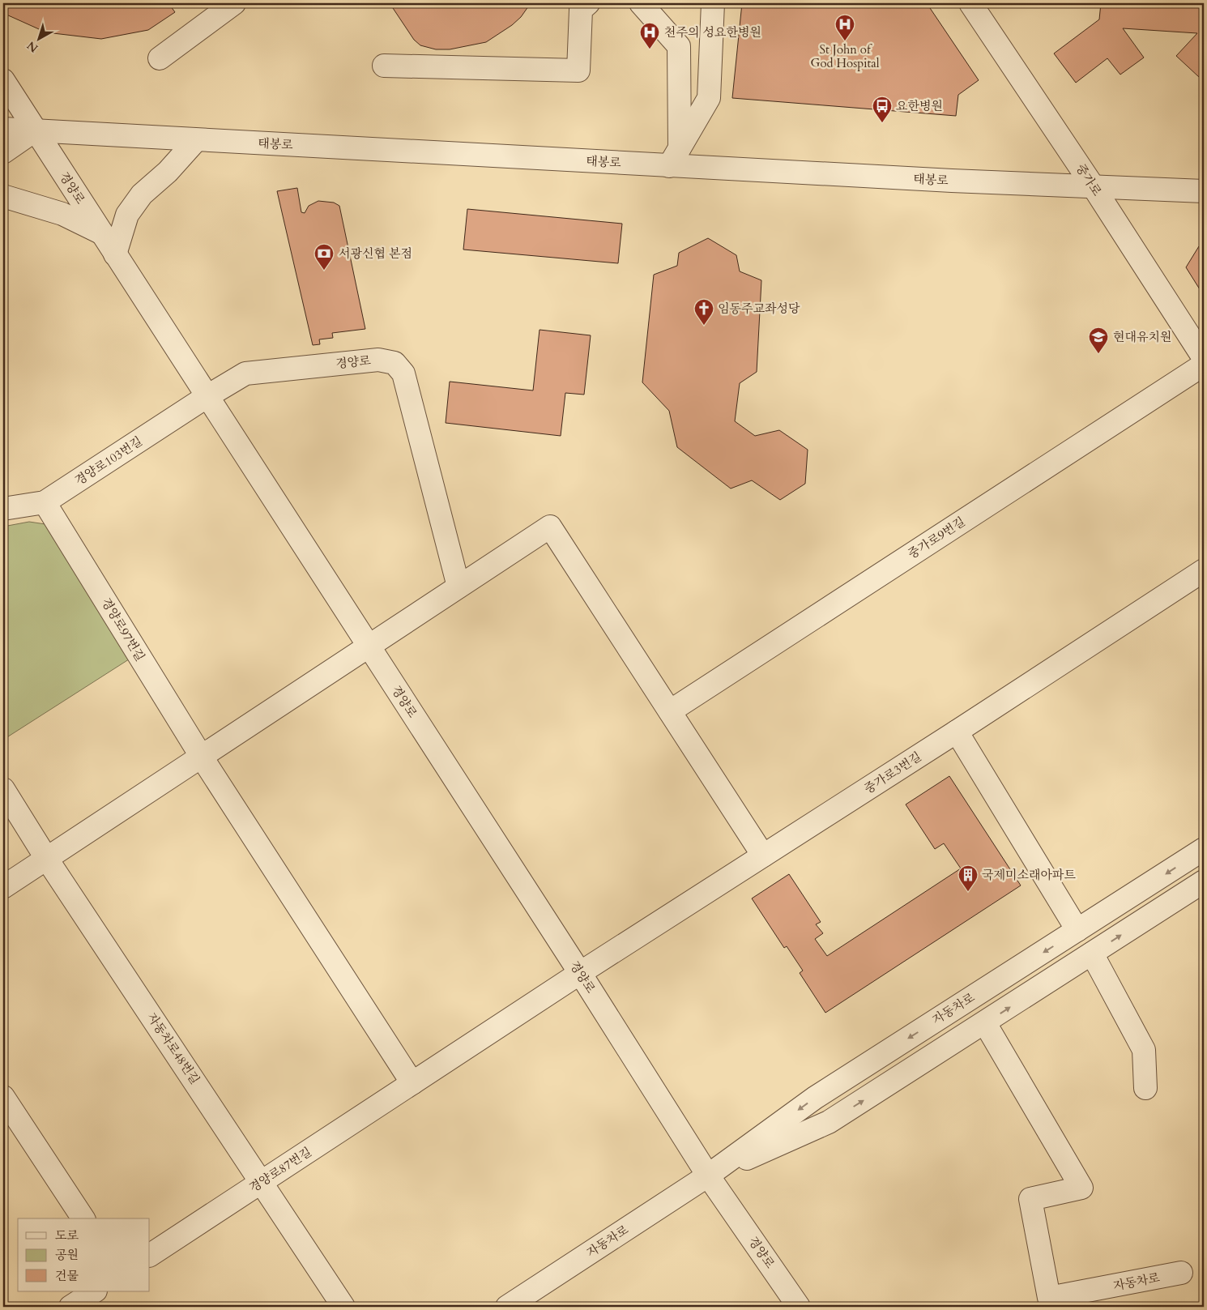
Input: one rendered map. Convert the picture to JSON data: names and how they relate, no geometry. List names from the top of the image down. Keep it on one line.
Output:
{"streets":{"street":["태봉로","중가로","경양로","경양로103번길","중가로9번길","경양로97번길","중가로3번길","자동차로","자동차로48번길","경양로87번길"]},"crossings":[["태봉로","중가로"],["태봉로","경양로"],["경양로","경양로103번길"],["경양로","중가로3번길"],["경양로","자동차로"],["경양로","경양로87번길"],["경양로103번길","경양로97번길"],["경양로97번길","경양로87번길"],["중가로3번길","경양로87번길"],["자동차로48번길","경양로87번길"]],"places":{"hospital":["St John of God Hospital","천주의 성요한병원"],"bus stop":["요한병원"],"bank":["서광신협 본점"],"church":["임동주교좌성당"],"school or university":["현대유치원"],"building":["국제미소래아파트"]},"legend":["도로","공원","건물"],"north":"bottom left"}
